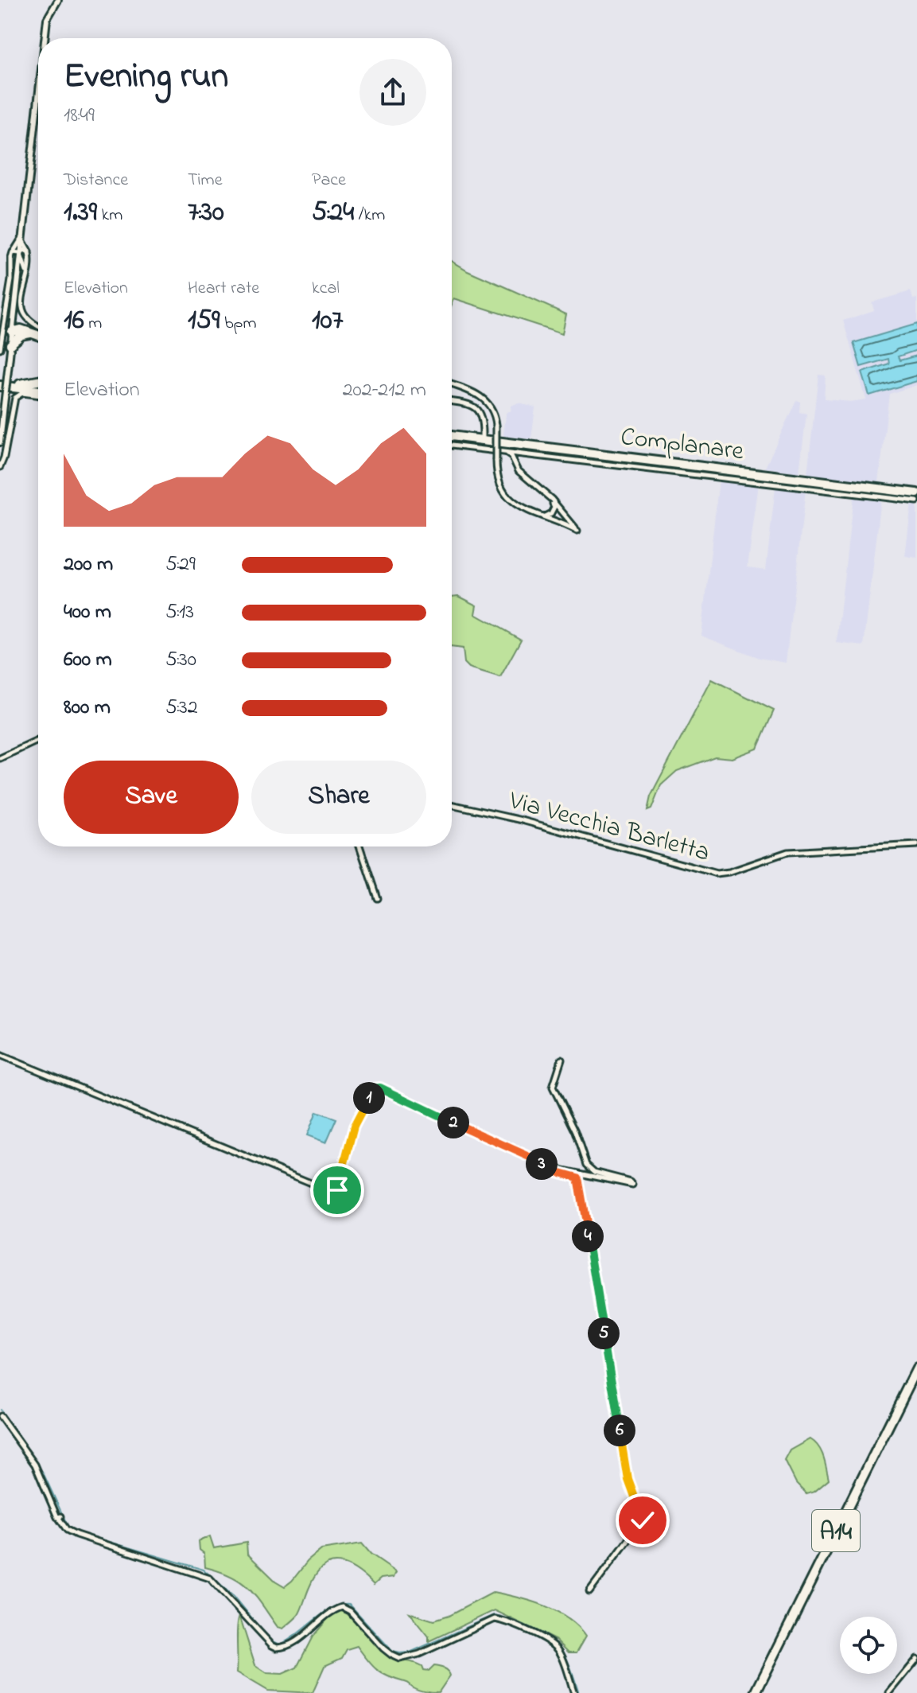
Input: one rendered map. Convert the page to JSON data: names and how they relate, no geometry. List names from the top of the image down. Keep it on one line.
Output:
{"streets":{"highway":["A14"],"street":["Complanare","Via Vecchia Barletta"]},"page":{"heading":["Evening run","18:49"],"stats":[["Distance","1.39 km"],["Time","7:30"],["Pace","5:24 /km"],["Elevation","16 m"],["Heart rate","159 bpm"],["kcal","107"]],"chart":["Elevation","202–212 m"],"list":[{"name":"200 m","note":"5:29"},{"name":"400 m","note":"5:13"},{"name":"600 m","note":"5:30"},{"name":"800 m","note":"5:32"}],"buttons":["Save","Share"],"pins":["1","2","3","4","5","6"]}}
